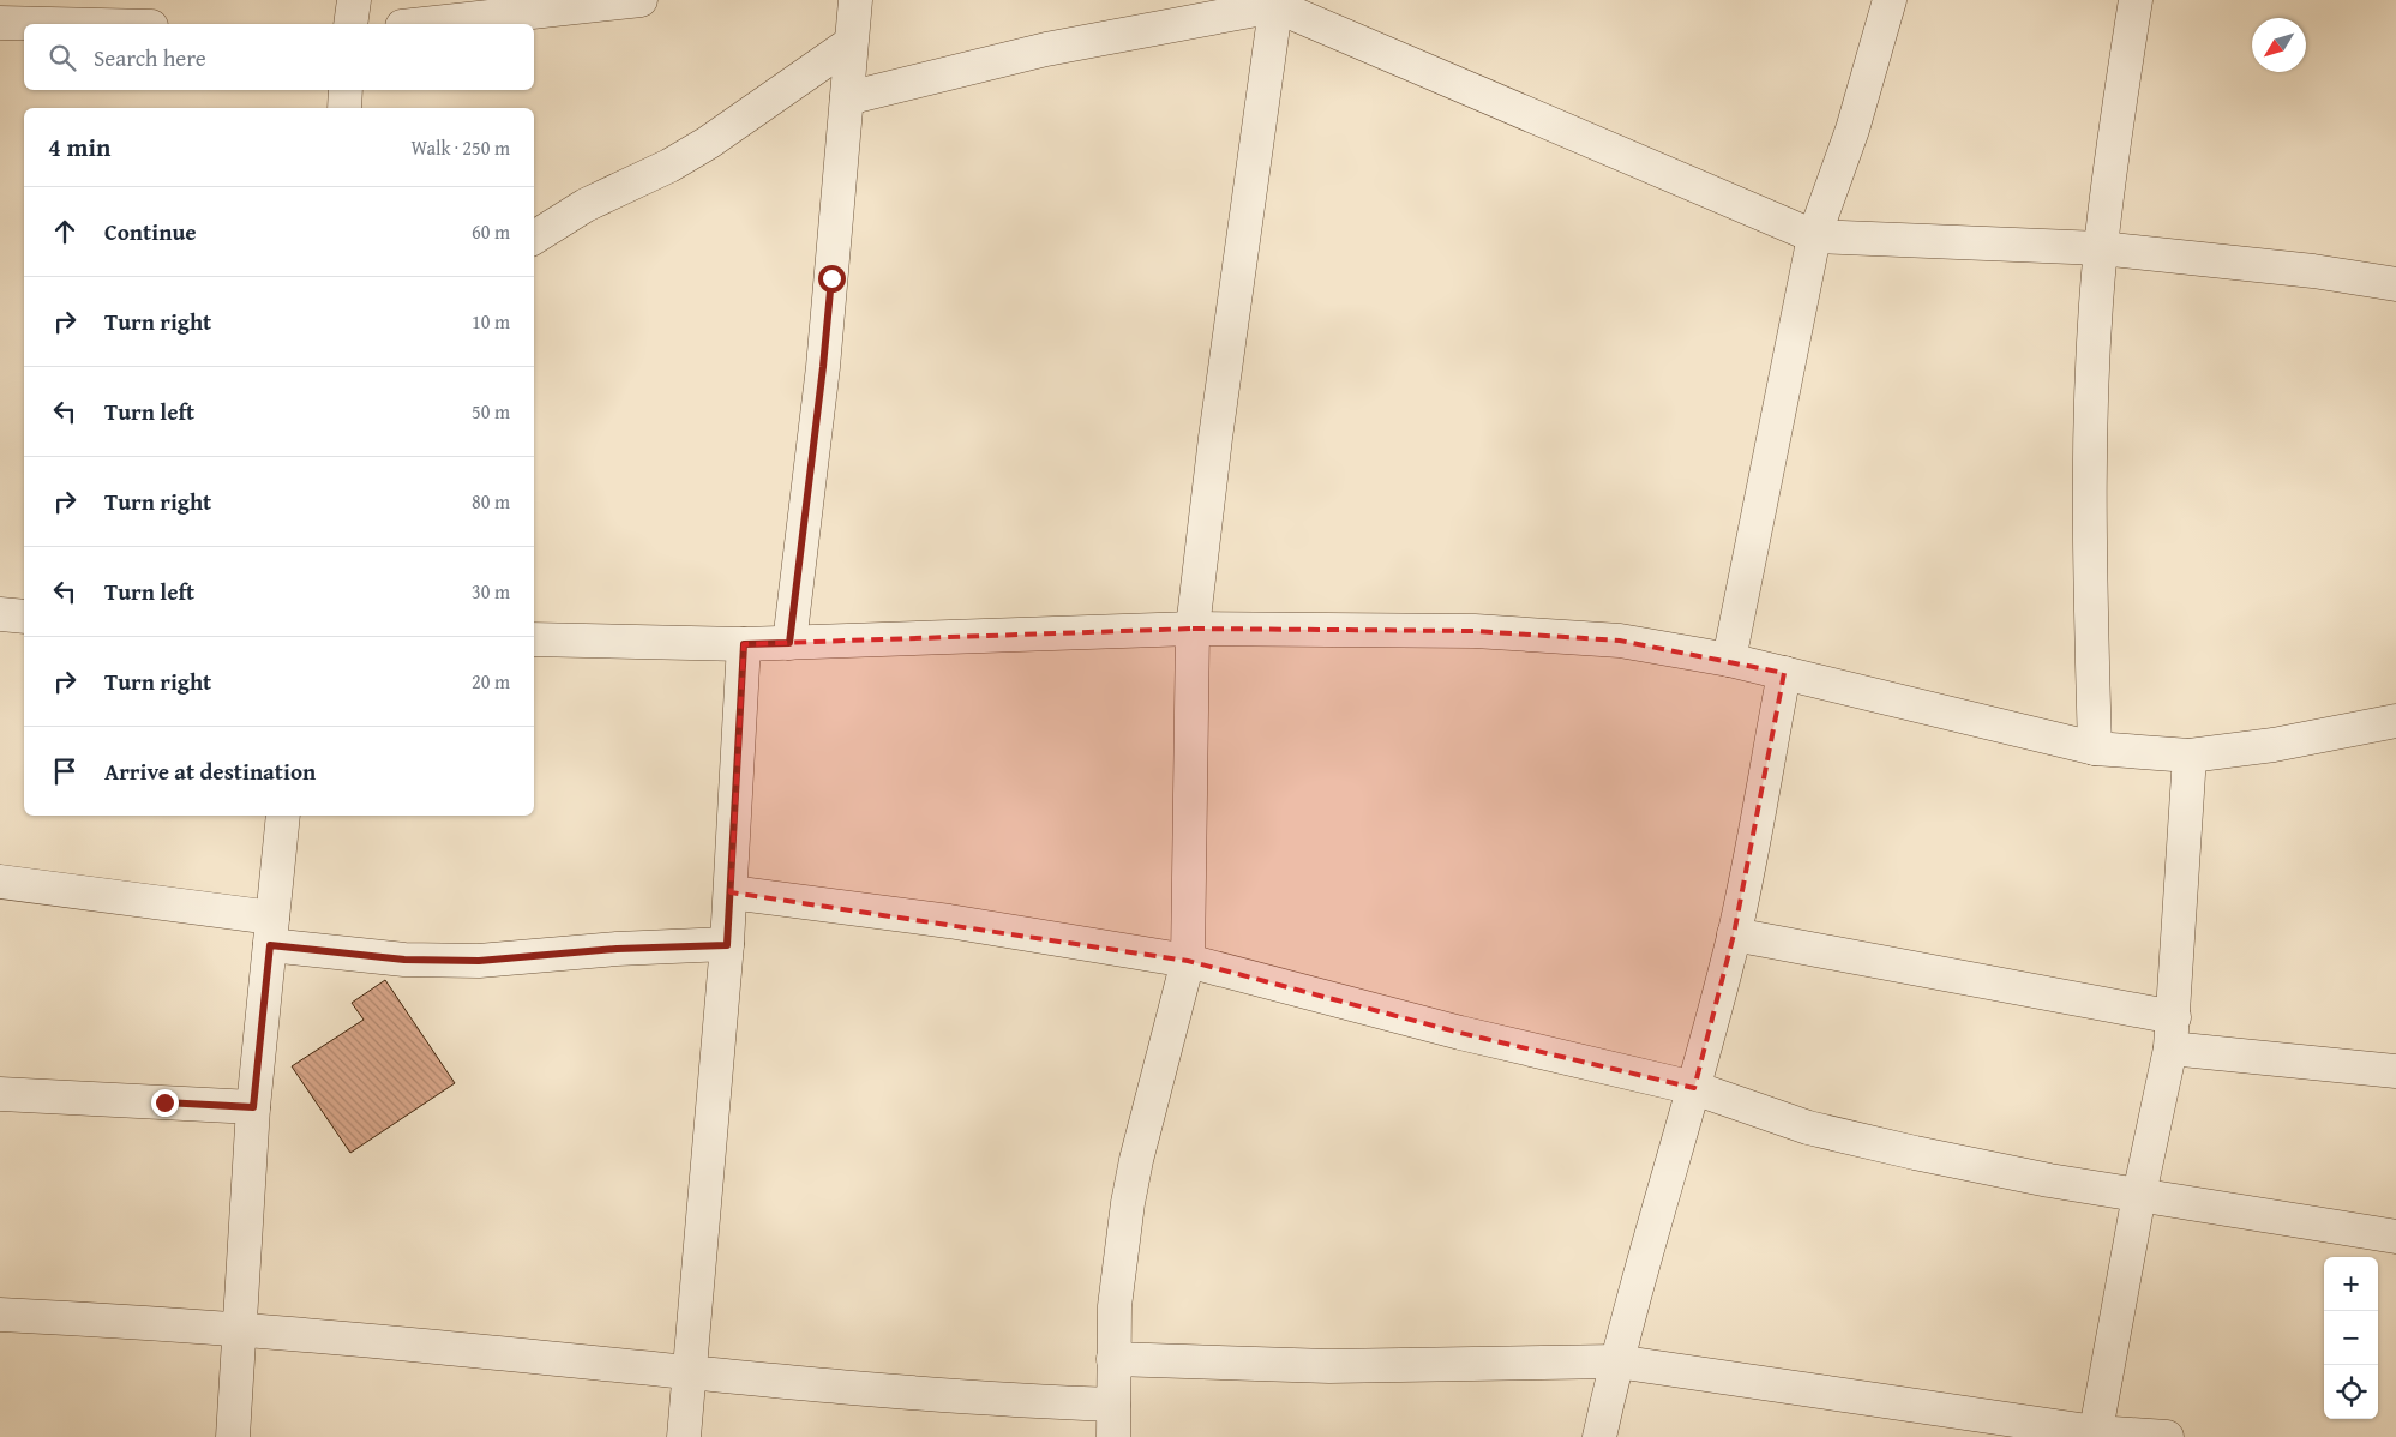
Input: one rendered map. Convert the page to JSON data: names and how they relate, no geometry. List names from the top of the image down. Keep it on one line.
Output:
{"north":"bottom left","page":{"search":"Search here","heading":["4 min","Walk · 250 m"],"list":[["Continue","60 m"],["Turn right","10 m"],["Turn left","50 m"],["Turn right","80 m"],["Turn left","30 m"],["Turn right","20 m"],"Arrive at destination"],"map_buttons":["+","−"]}}
